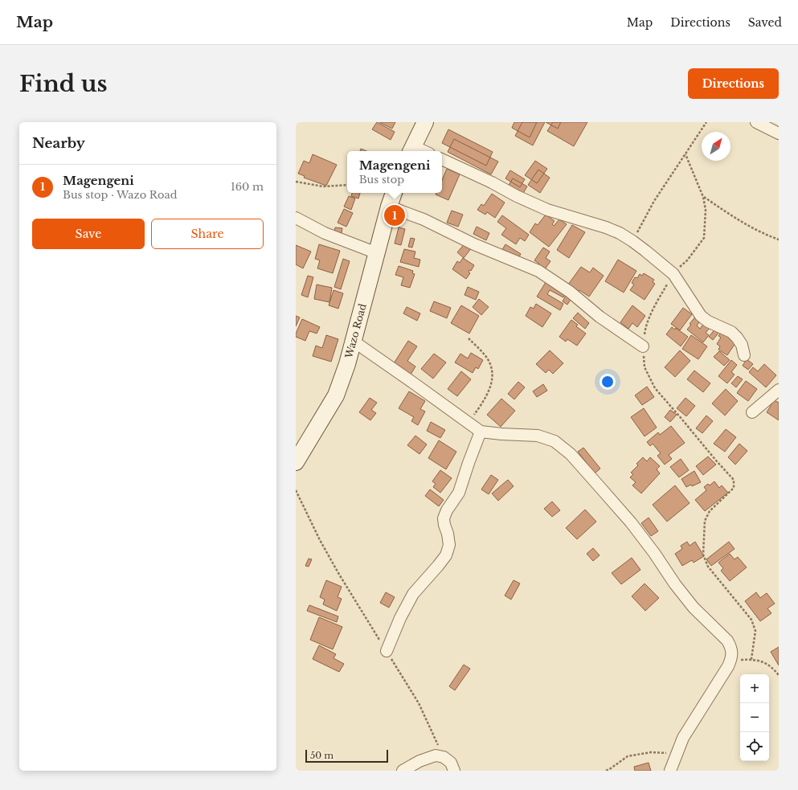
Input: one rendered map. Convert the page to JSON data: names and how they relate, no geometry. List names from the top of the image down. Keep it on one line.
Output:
{"streets":{"main road":["Wazo Road"]},"scale_bar":"50 m","north":"top right","page":{"header":"Map","nav":["Map","Directions","Saved"],"buttons":["Directions",["Save","Share"]],"title":"Find us","heading":"Nearby","popup":["Magengeni","Bus stop"],"list":[{"mark":"1","name":"Magengeni","note":"Bus stop · Wazo Road","value":"160 m"}],"pins":"1","map_buttons":["+","−"],"scale":"50 m"}}
